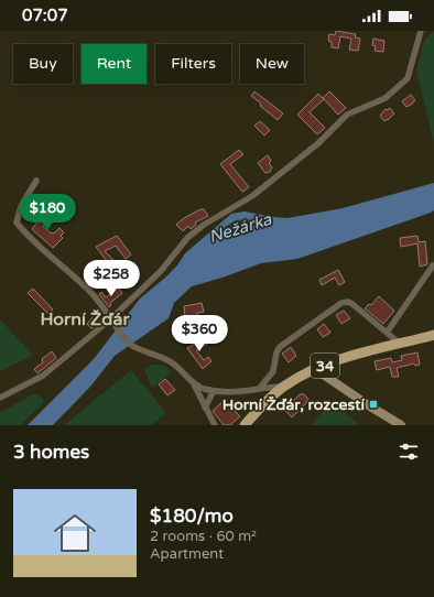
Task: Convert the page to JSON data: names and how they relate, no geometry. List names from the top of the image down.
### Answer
{
  "streets": {
    "main road": ["34"]
  },
  "districts": ["Horní Žďár"],
  "water": ["Nežárka"],
  "places": {
    "transit": ["Horní Žďár, rozcestí"]
  },
  "page": {
    "status": "07:07",
    "chip": [
      "Buy",
      "Rent",
      "Filters",
      "New"
    ],
    "price": ["$180", "$258", "$360"],
    "heading": "3 homes",
    "list": [
      {
        "name": "$180/mo",
        "note": "2 rooms · 60 m² · Apartment"
      }
    ]
  }
}
